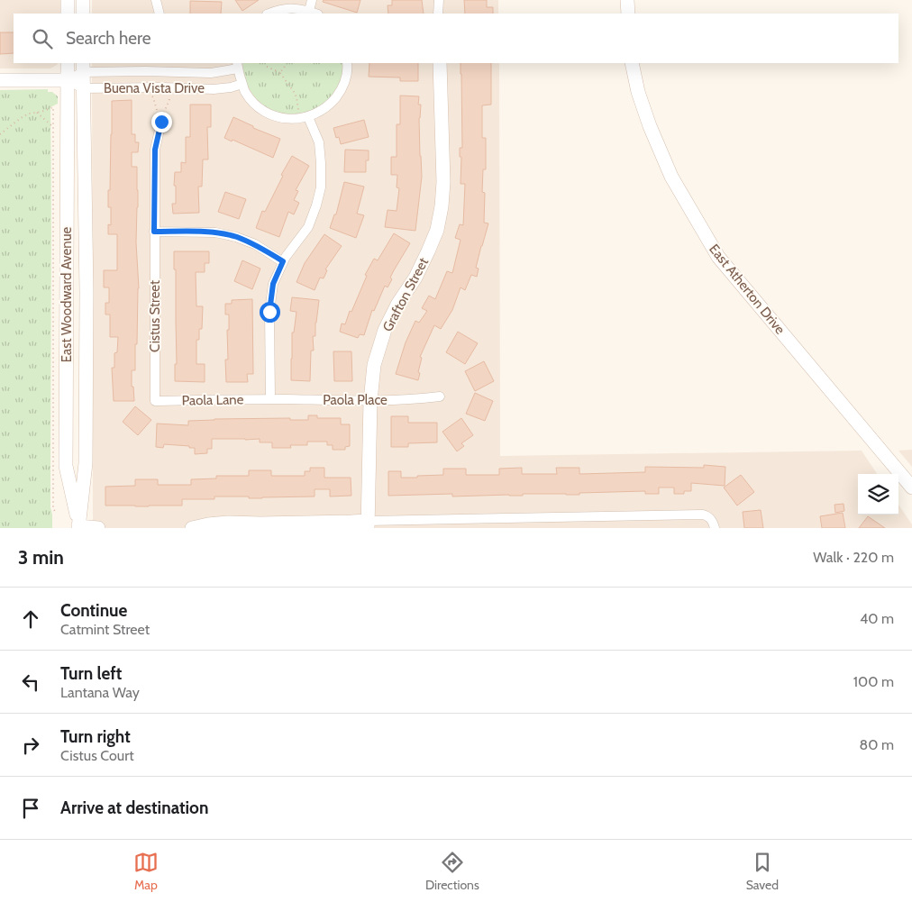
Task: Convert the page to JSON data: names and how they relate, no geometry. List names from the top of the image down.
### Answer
{
  "streets": {
    "street": [
      "Buena Vista Drive",
      "East Atherton Drive",
      "East Woodward Avenue",
      "Grafton Street",
      "Cistus Street",
      "Paola Lane",
      "Paola Place"
    ]
  },
  "crossings": [
    ["Buena Vista Drive", "East Woodward Avenue"],
    ["Grafton Street", "Paola Place"],
    ["Cistus Street", "Paola Lane"],
    ["Paola Lane", "Paola Place"]
  ],
  "page": {
    "search": "Search here",
    "heading": ["3 min", "Walk · 220 m"],
    "list": [
      ["Continue", "Catmint Street", "40 m"],
      ["Turn left", "Lantana Way", "100 m"],
      ["Turn right", "Cistus Court", "80 m"],
      "Arrive at destination"
    ],
    "nav": ["Map", "Directions", "Saved"]
  }
}
